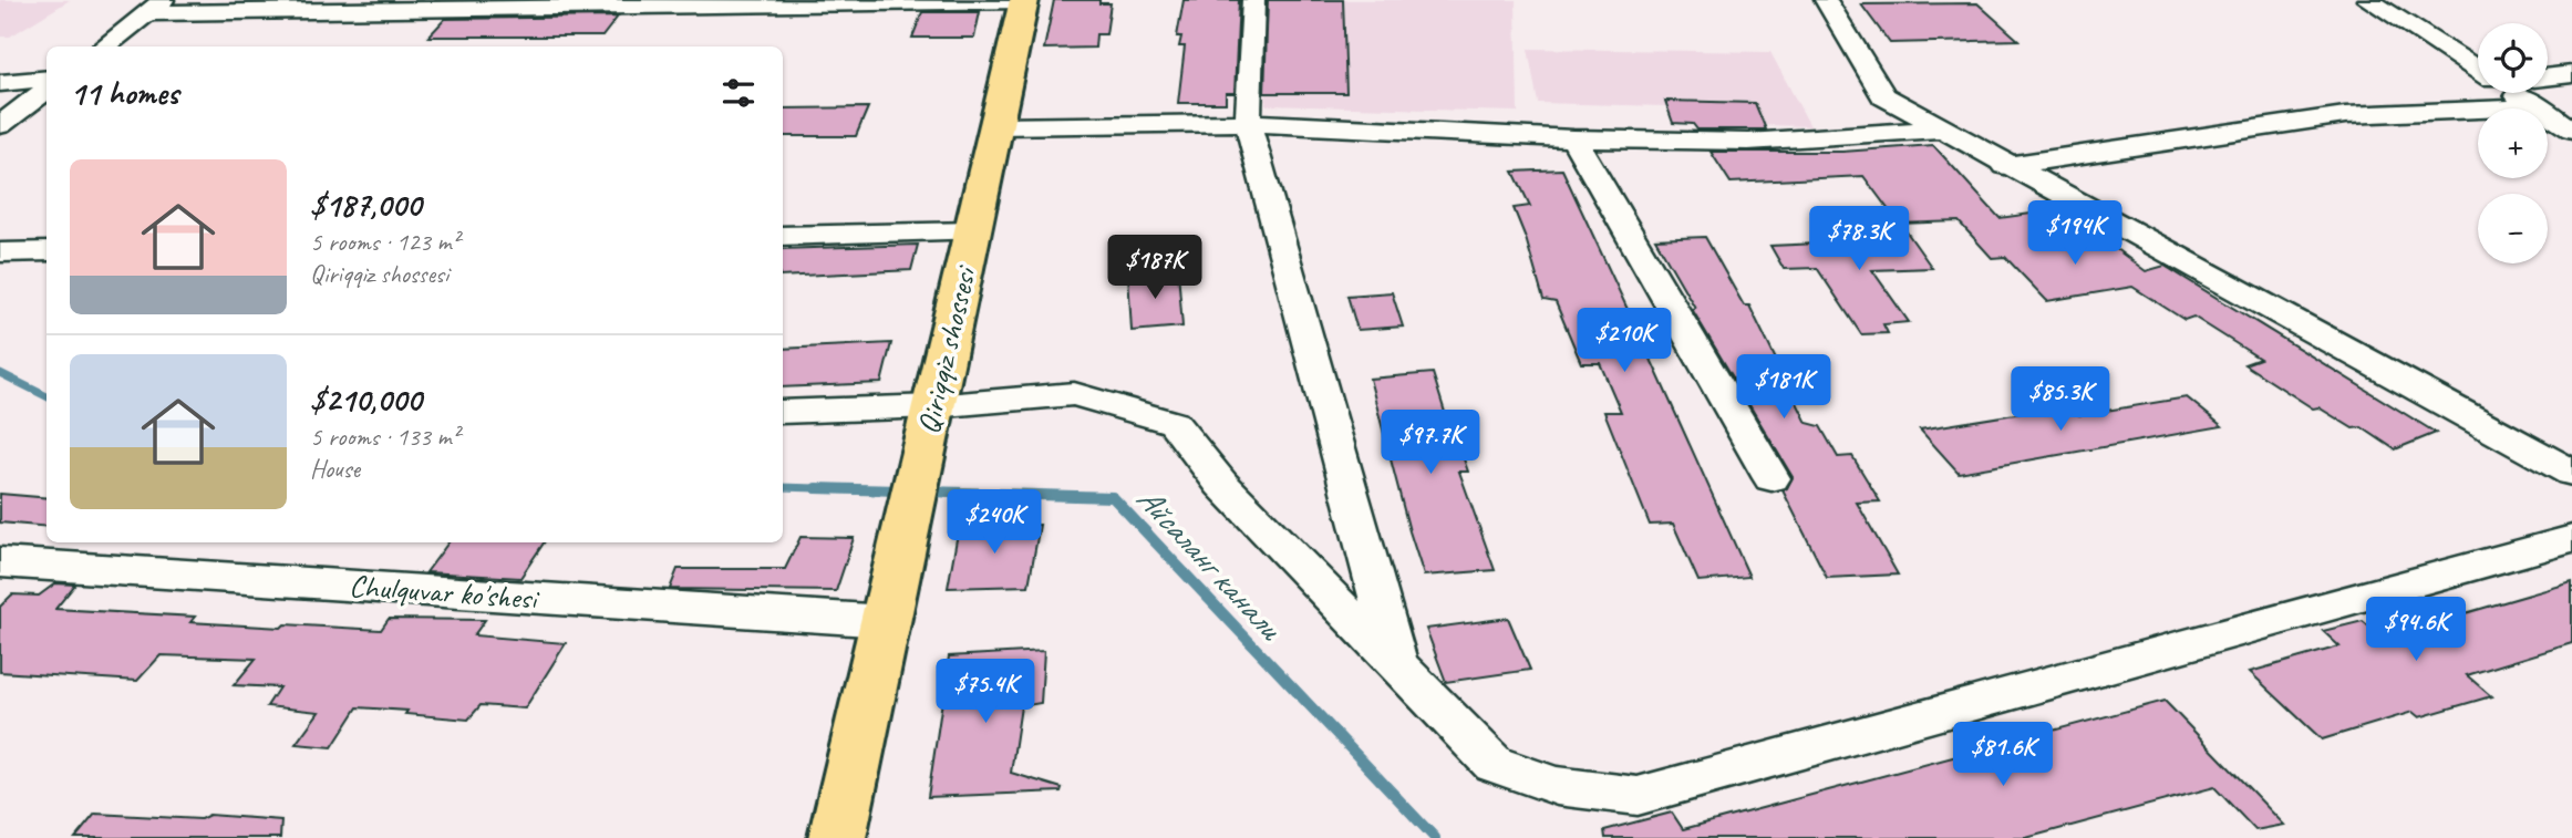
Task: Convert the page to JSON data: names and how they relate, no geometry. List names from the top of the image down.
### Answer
{
  "streets": {
    "main road": ["Qiriqqiz shossesi"],
    "street": ["Chulquvar ko'shesi"]
  },
  "crossings": [
    ["Qiriqqiz shossesi", "Chulquvar ko'shesi"]
  ],
  "water": ["Айсаланг канали"],
  "page": {
    "map_buttons": ["+", "−"],
    "heading": "11 homes",
    "list": [
      {
        "name": "$187,000",
        "note": "5 rooms · 123 m² · Qiriqqiz shossesi"
      },
      {
        "name": "$210,000",
        "note": "5 rooms · 133 m² · House"
      }
    ],
    "price": [
      "$194K",
      "$78.3K",
      "$187K",
      "$210K",
      "$181K",
      "$85.3K",
      "$97.7K",
      "$240K",
      "$94.6K",
      "$75.4K",
      "$81.6K"
    ]
  }
}
